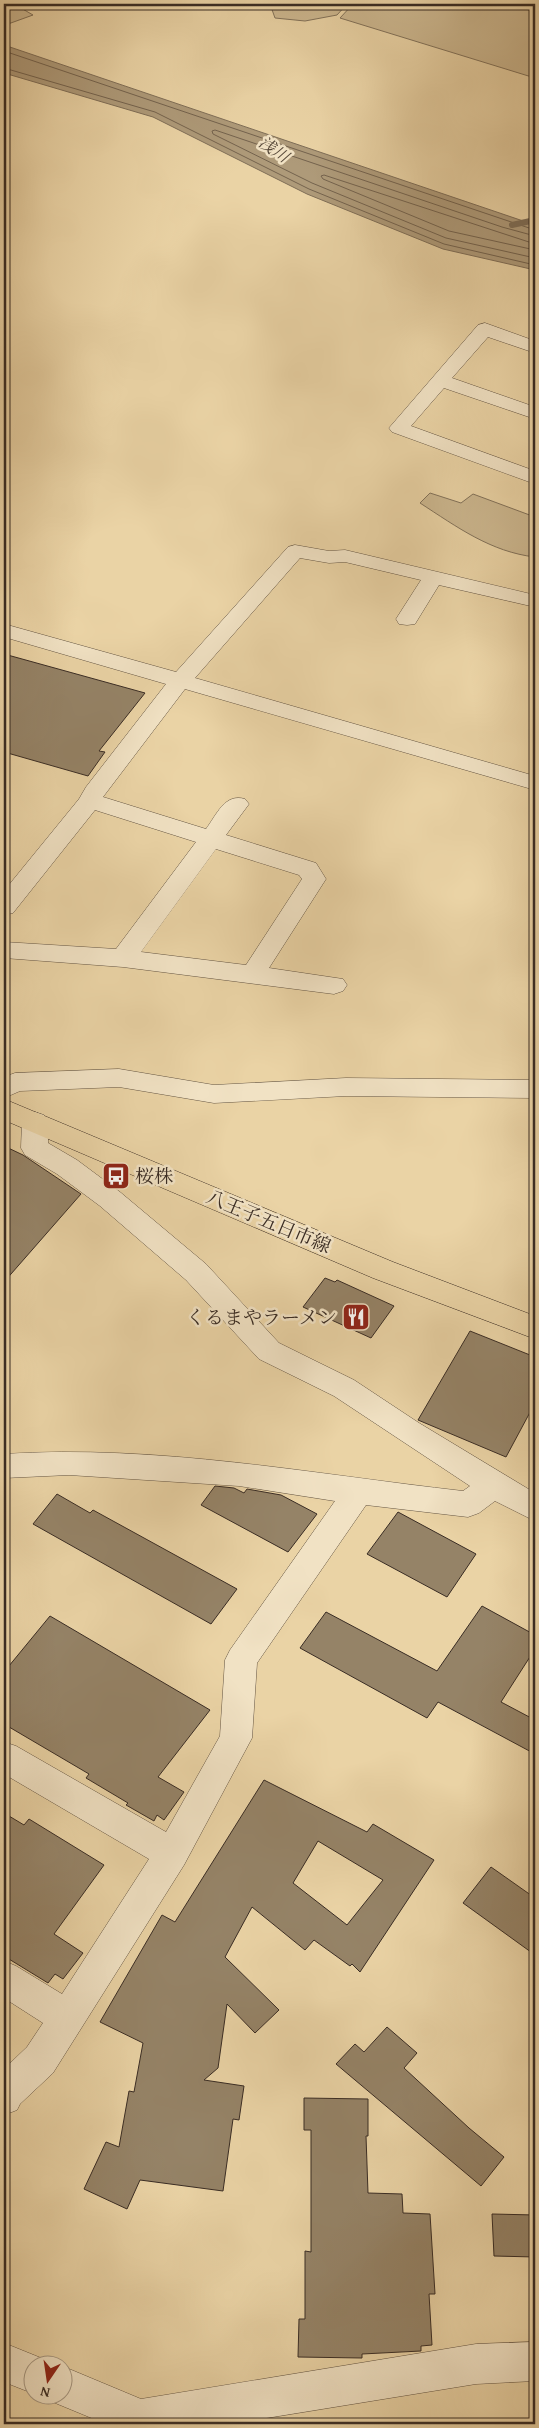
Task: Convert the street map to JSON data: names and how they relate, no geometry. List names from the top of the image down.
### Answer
{
  "streets": {
    "main road": ["八王子五日市線"]
  },
  "water": ["浅川"],
  "places": {
    "bus stop": ["桜株"],
    "restaurant": ["くるまやラーメン"]
  },
  "north": "bottom"
}
